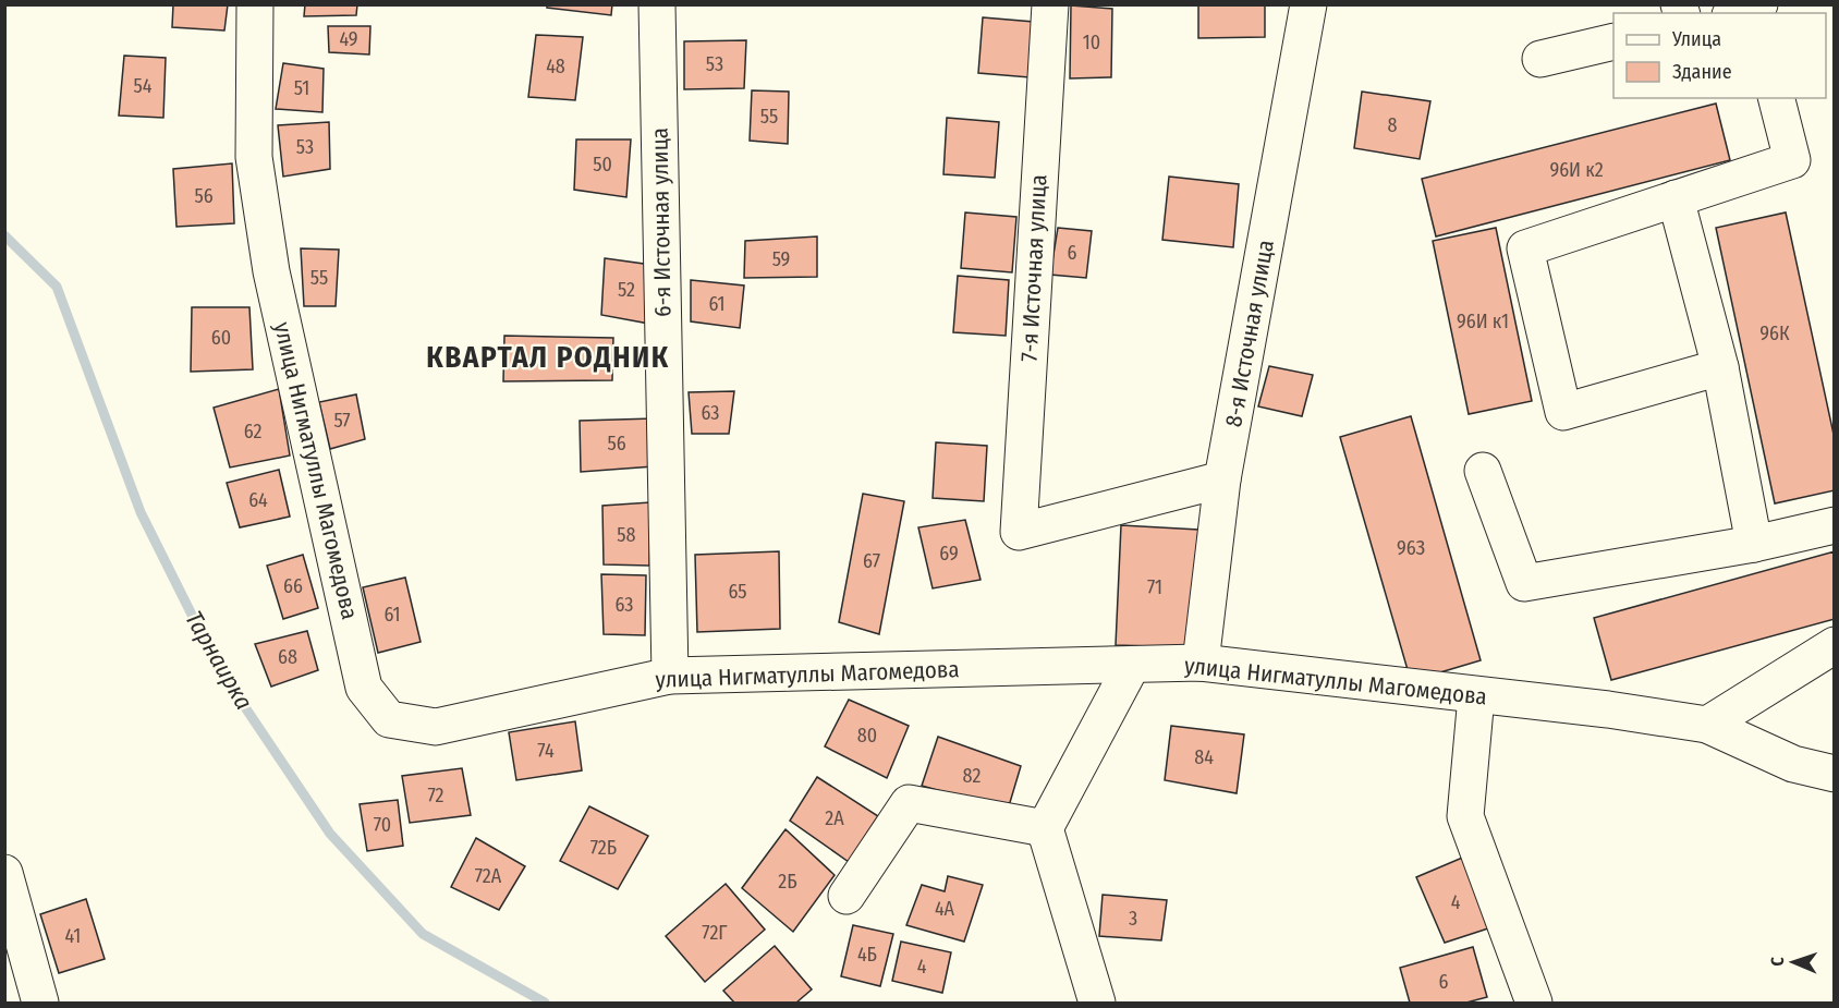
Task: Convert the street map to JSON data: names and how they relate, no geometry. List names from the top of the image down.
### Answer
{
  "streets": {
    "street": [
      "6-я Источная улица",
      "7-я Источная улица",
      "8-я Источная улица",
      "улица Нигматуллы Магомедова"
    ]
  },
  "crossings": [
    ["6-я Источная улица", "улица Нигматуллы Магомедова"],
    ["7-я Источная улица", "8-я Источная улица"],
    ["8-я Источная улица", "улица Нигматуллы Магомедова"]
  ],
  "districts": ["КВАРТАЛ РОДНИК"],
  "water": ["Тарнаирка"],
  "house_numbers": [
    "49",
    "10",
    "53",
    "48",
    "54",
    "51",
    "55",
    "8",
    "53",
    "50",
    "96И к2",
    "56",
    "6",
    "59",
    "55",
    "52",
    "61",
    "96И к1",
    "96К",
    "60",
    "63",
    "57",
    "62",
    "56",
    "64",
    "58",
    "96З",
    "69",
    "67",
    "66",
    "71",
    "65",
    "63",
    "61",
    "68",
    "80",
    "74",
    "84",
    "82",
    "72",
    "2А",
    "70",
    "72Б",
    "72А",
    "2Б",
    "4",
    "4А",
    "3",
    "72Г",
    "41",
    "4Б",
    "4",
    "6"
  ],
  "legend": ["Улица", "Здание"],
  "north": "left"
}
